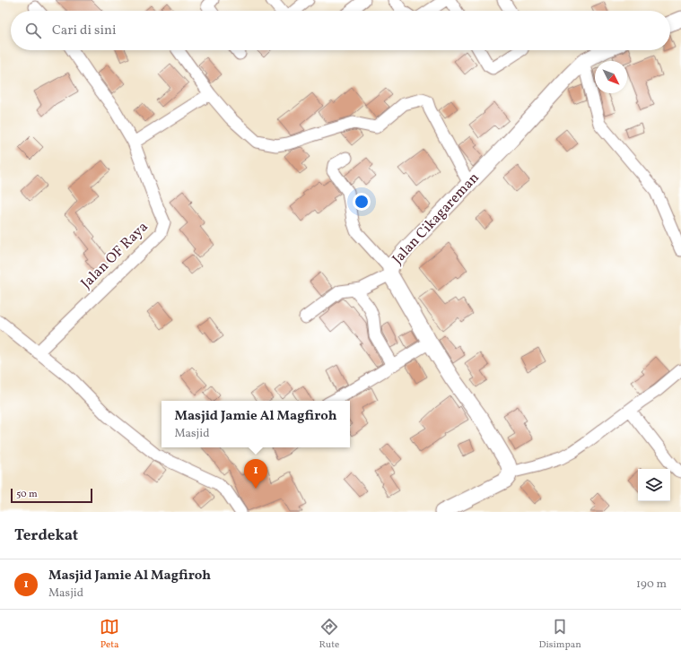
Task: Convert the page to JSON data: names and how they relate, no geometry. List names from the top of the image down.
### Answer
{
  "streets": {
    "street": ["Jalan Cikagareman", "Jalan OF Raya"]
  },
  "scale_bar": "50 m",
  "north": "bottom right",
  "page": {
    "search": "Cari di sini",
    "popup": ["Masjid Jamie Al Magfiroh", "Masjid"],
    "pins": "1",
    "scale": "50 m",
    "heading": "Terdekat",
    "list": [
      {
        "mark": "1",
        "name": "Masjid Jamie Al Magfiroh",
        "note": "Masjid",
        "value": "190 m"
      }
    ],
    "nav": ["Peta", "Rute", "Disimpan"]
  }
}
